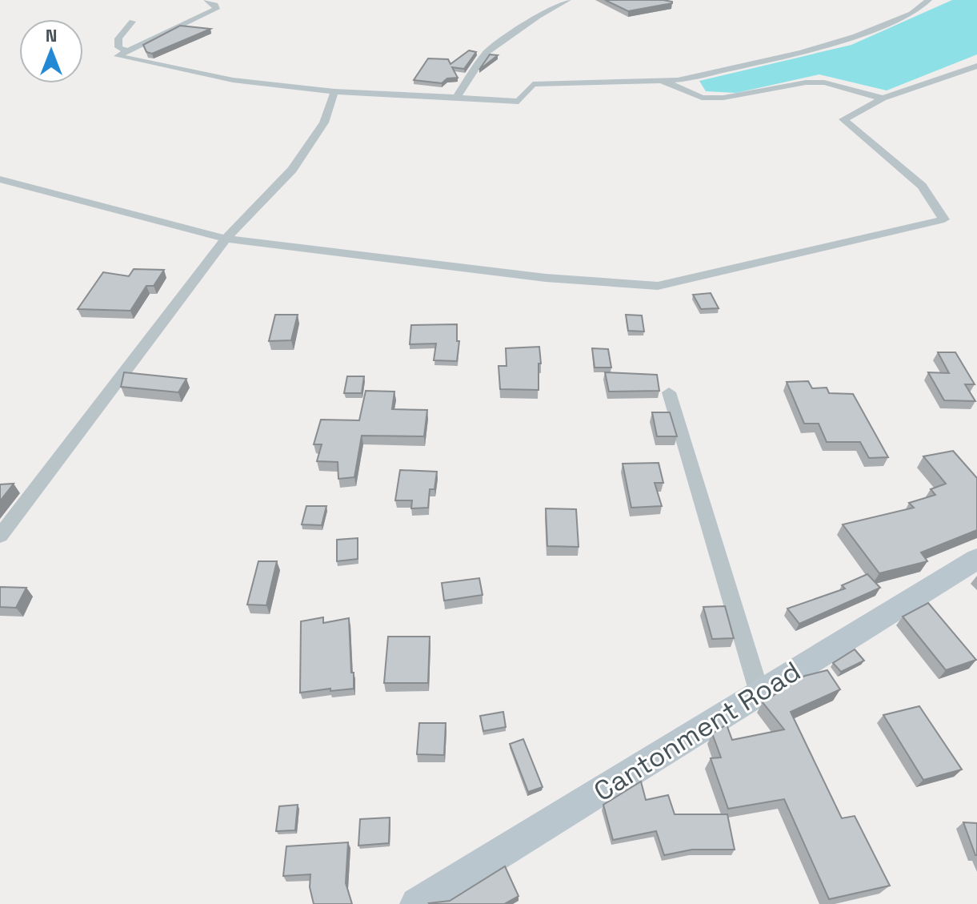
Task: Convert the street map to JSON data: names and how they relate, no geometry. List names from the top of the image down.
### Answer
{
  "streets": {
    "street": ["Cantonment Road"]
  },
  "north": "top"
}
